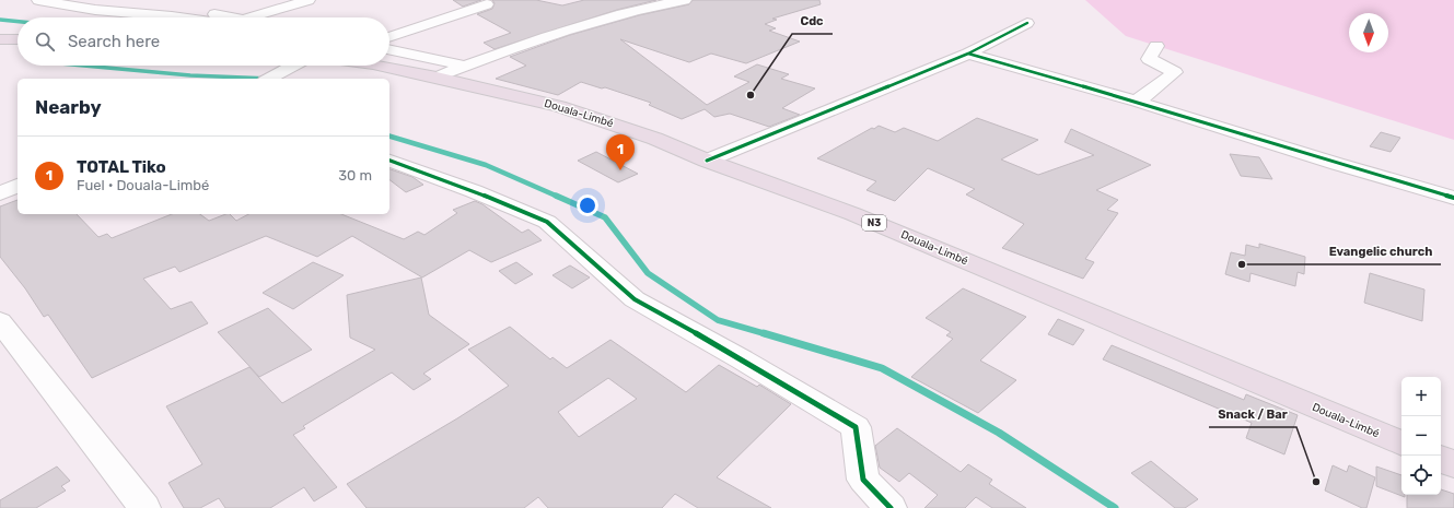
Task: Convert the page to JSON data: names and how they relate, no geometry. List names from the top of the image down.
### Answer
{
  "streets": {
    "highway": ["Douala-Limbé", "N3"]
  },
  "places": ["Cdc", "Evangelic church", "Snack / Bar"],
  "north": "bottom",
  "page": {
    "search": "Search here",
    "heading": "Nearby",
    "pins": "1",
    "list": [
      {
        "mark": "1",
        "name": "TOTAL Tiko",
        "note": "Fuel · Douala-Limbé",
        "value": "30 m"
      }
    ],
    "map_buttons": ["+", "−"]
  }
}
